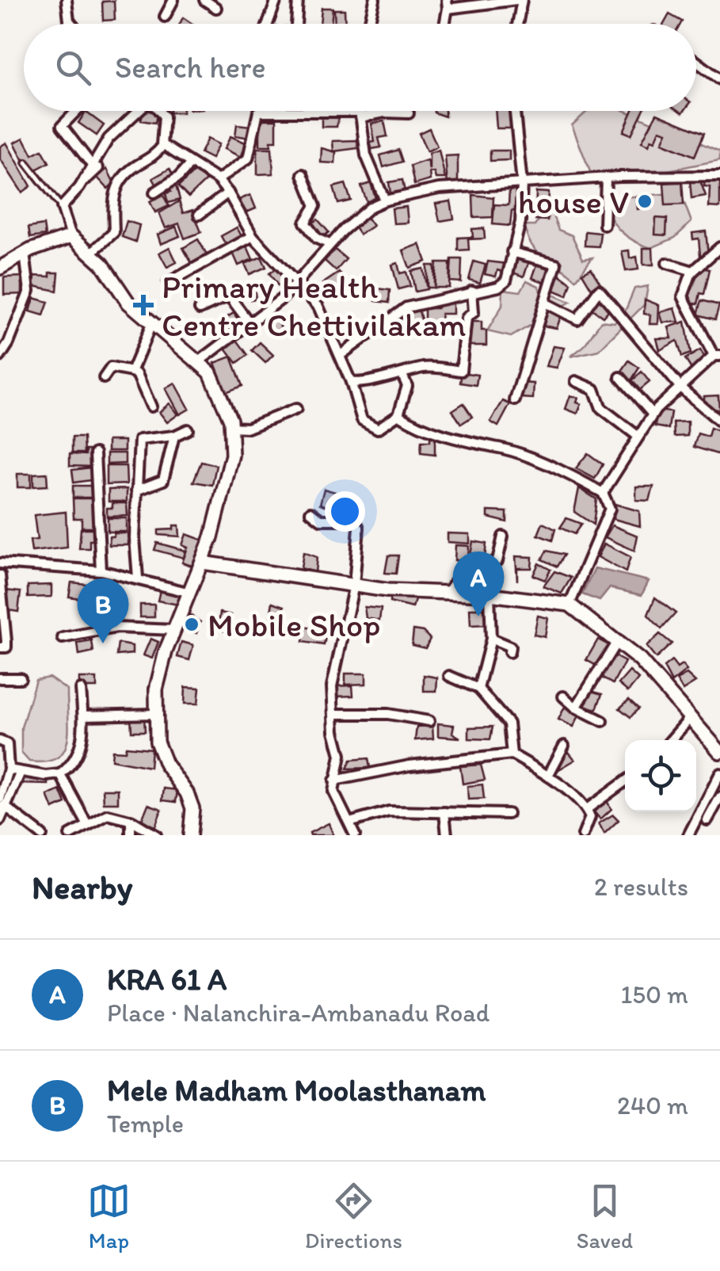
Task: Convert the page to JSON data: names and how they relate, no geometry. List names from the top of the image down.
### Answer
{
  "places": {
    "other": ["house V", "Mobile Shop"],
    "health": ["Primary Health Centre Chettivilakam"]
  },
  "page": {
    "search": "Search here",
    "pins": ["A", "B"],
    "heading": ["Nearby", "2 results"],
    "list": [
      {
        "mark": "A",
        "name": "KRA 61 A",
        "note": "Place · Nalanchira-Ambanadu Road",
        "value": "150 m"
      },
      {
        "mark": "B",
        "name": "Mele Madham Moolasthanam",
        "note": "Temple",
        "value": "240 m"
      }
    ],
    "nav": ["Map", "Directions", "Saved"]
  }
}
